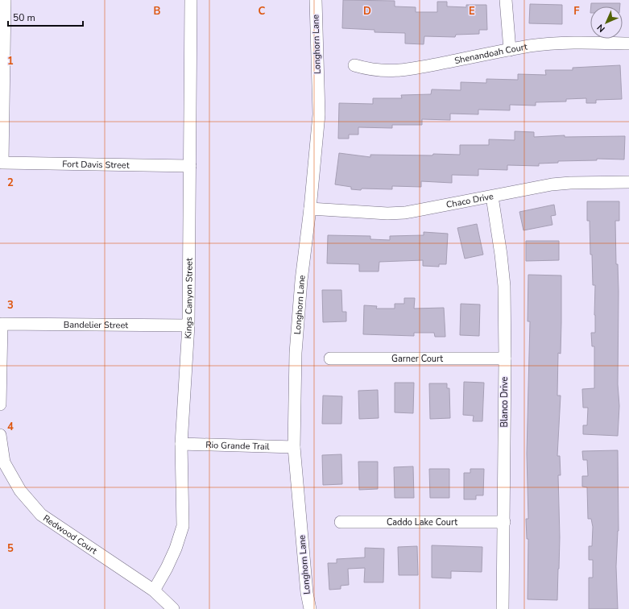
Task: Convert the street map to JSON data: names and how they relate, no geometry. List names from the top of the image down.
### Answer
{
  "streets": {
    "street": [
      "Longhorn Lane",
      "Shenandoah Court",
      "Fort Davis Street",
      "Chaco Drive",
      "Kings Canyon Street",
      "Bandelier Street",
      "Garner Court",
      "Blanco Drive",
      "Rio Grande Trail",
      "Caddo Lake Court",
      "Redwood Court"
    ]
  },
  "crossings": [
    ["Longhorn Lane", "Chaco Drive"],
    ["Longhorn Lane", "Rio Grande Trail"],
    ["Fort Davis Street", "Kings Canyon Street"],
    ["Chaco Drive", "Blanco Drive"],
    ["Kings Canyon Street", "Bandelier Street"],
    ["Kings Canyon Street", "Rio Grande Trail"],
    ["Kings Canyon Street", "Redwood Court"],
    ["Garner Court", "Blanco Drive"],
    ["Blanco Drive", "Caddo Lake Court"]
  ],
  "scale_bar": "50 m",
  "north": "bottom left",
  "grid": {
    "columns": [
      "B",
      "C",
      "D",
      "E",
      "F"
    ],
    "rows": [
      "1",
      "2",
      "3",
      "4",
      "5"
    ]
  }
}
